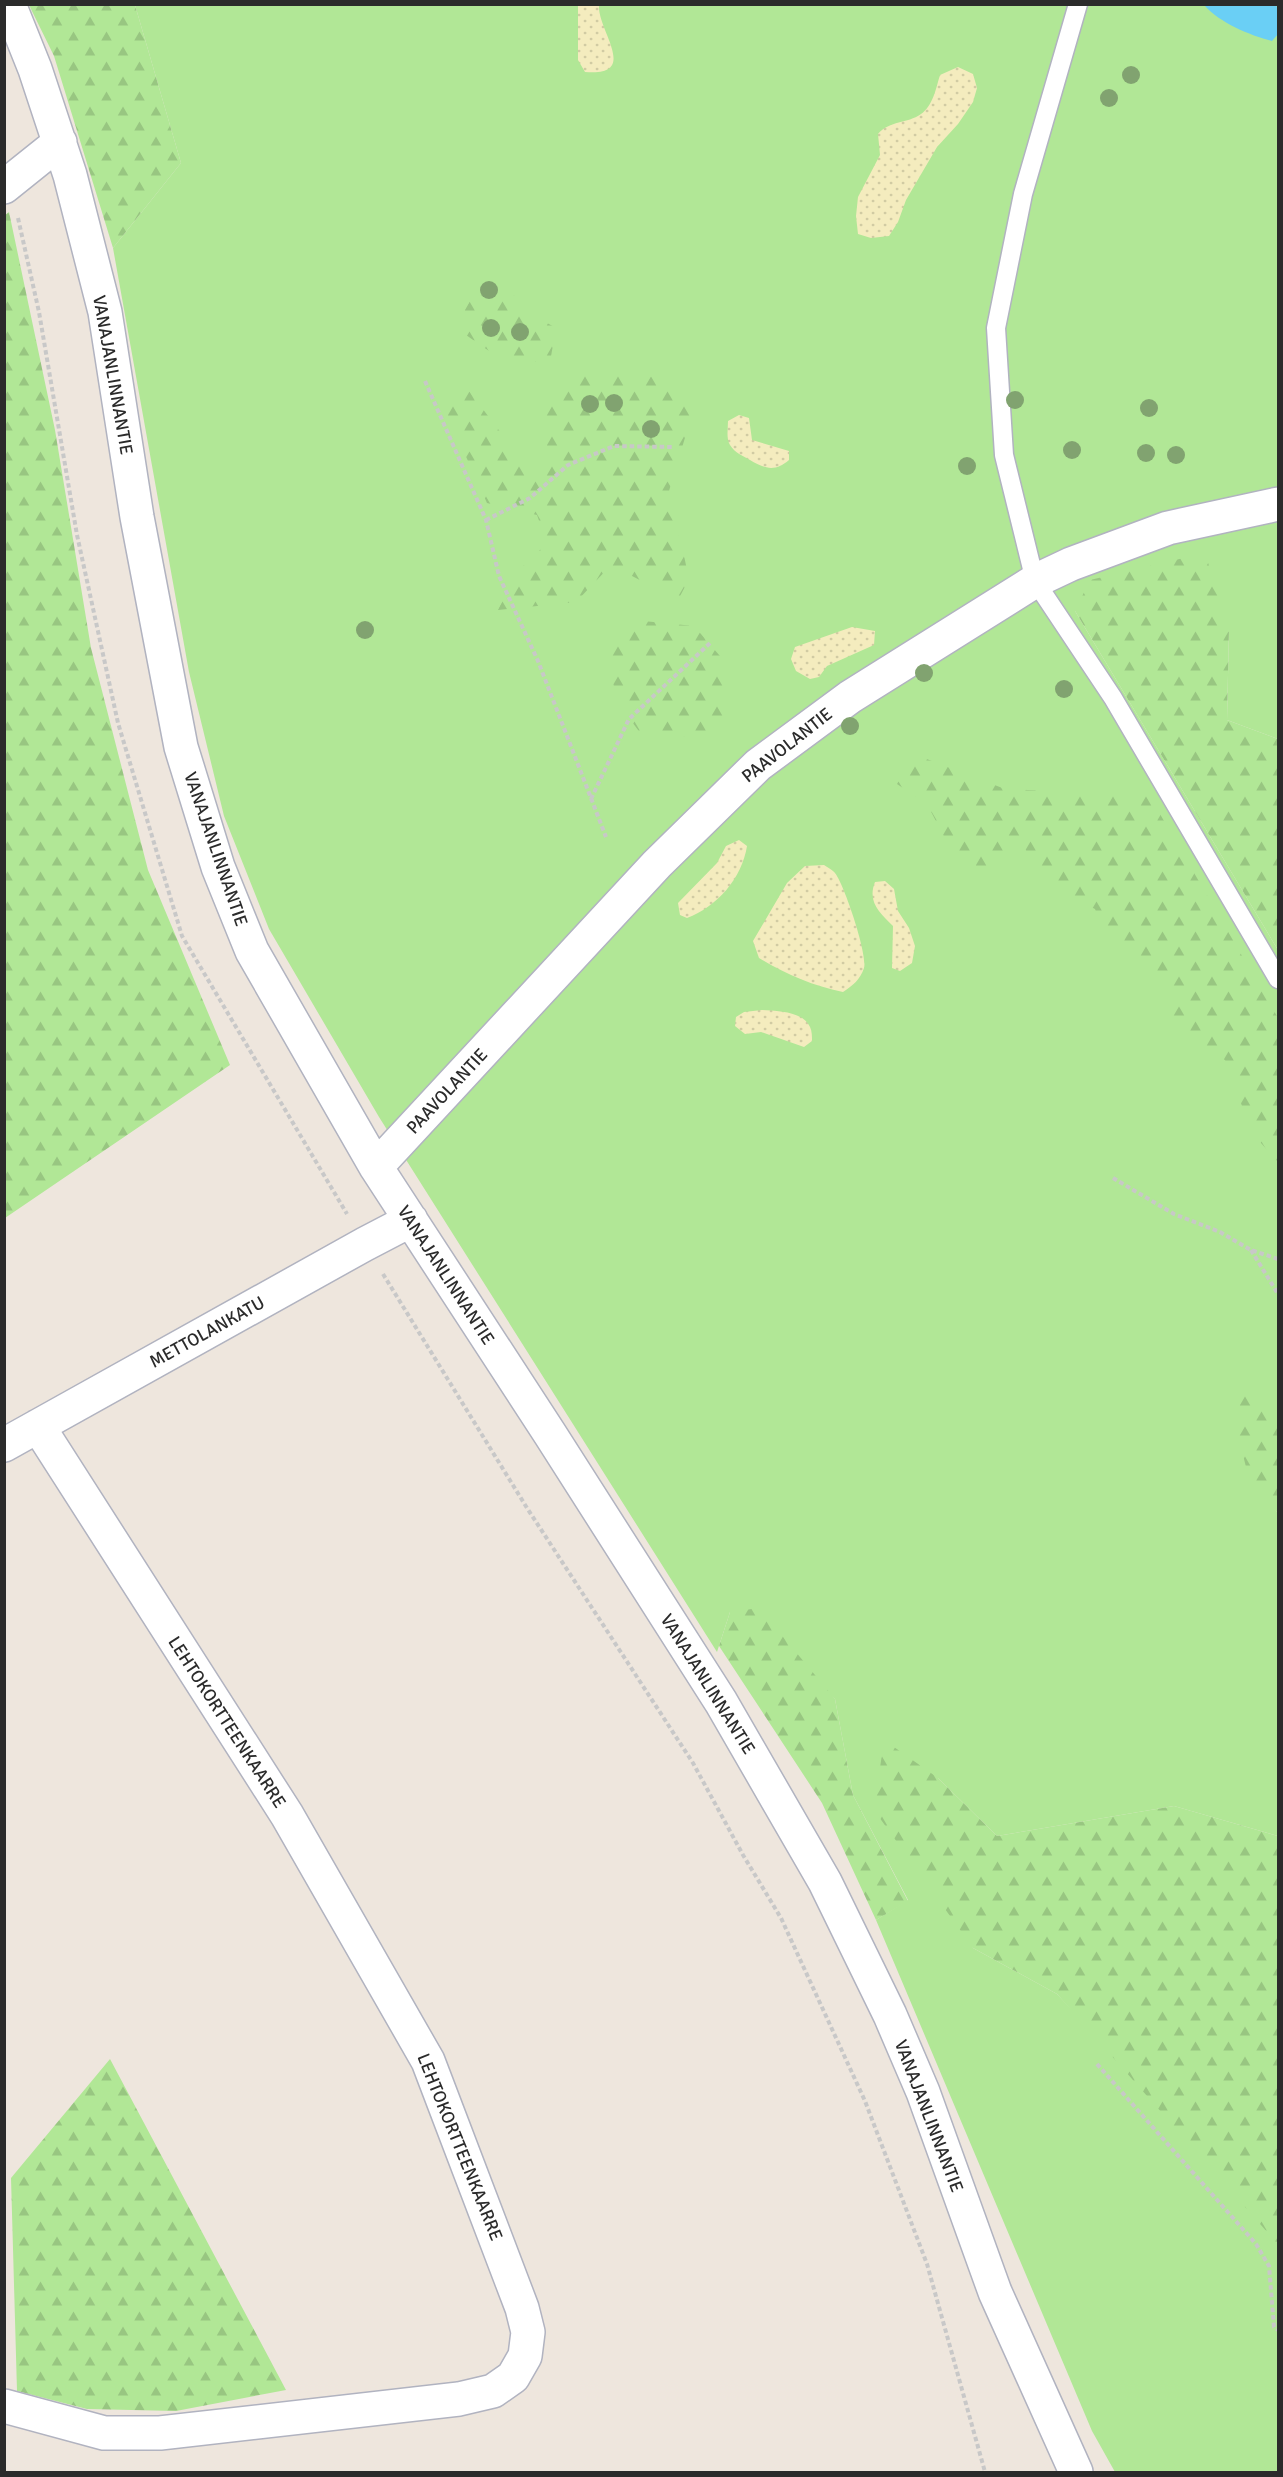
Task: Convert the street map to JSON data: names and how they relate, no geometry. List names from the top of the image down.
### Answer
{
  "streets": {
    "street": [
      "VANAJANLINNANTIE",
      "PAAVOLANTIE",
      "METTOLANKATU",
      "LEHTOKORTTEENKAARRE"
    ]
  },
  "crossings": [
    ["VANAJANLINNANTIE", "PAAVOLANTIE"],
    ["VANAJANLINNANTIE", "METTOLANKATU"],
    ["METTOLANKATU", "LEHTOKORTTEENKAARRE"]
  ]
}
